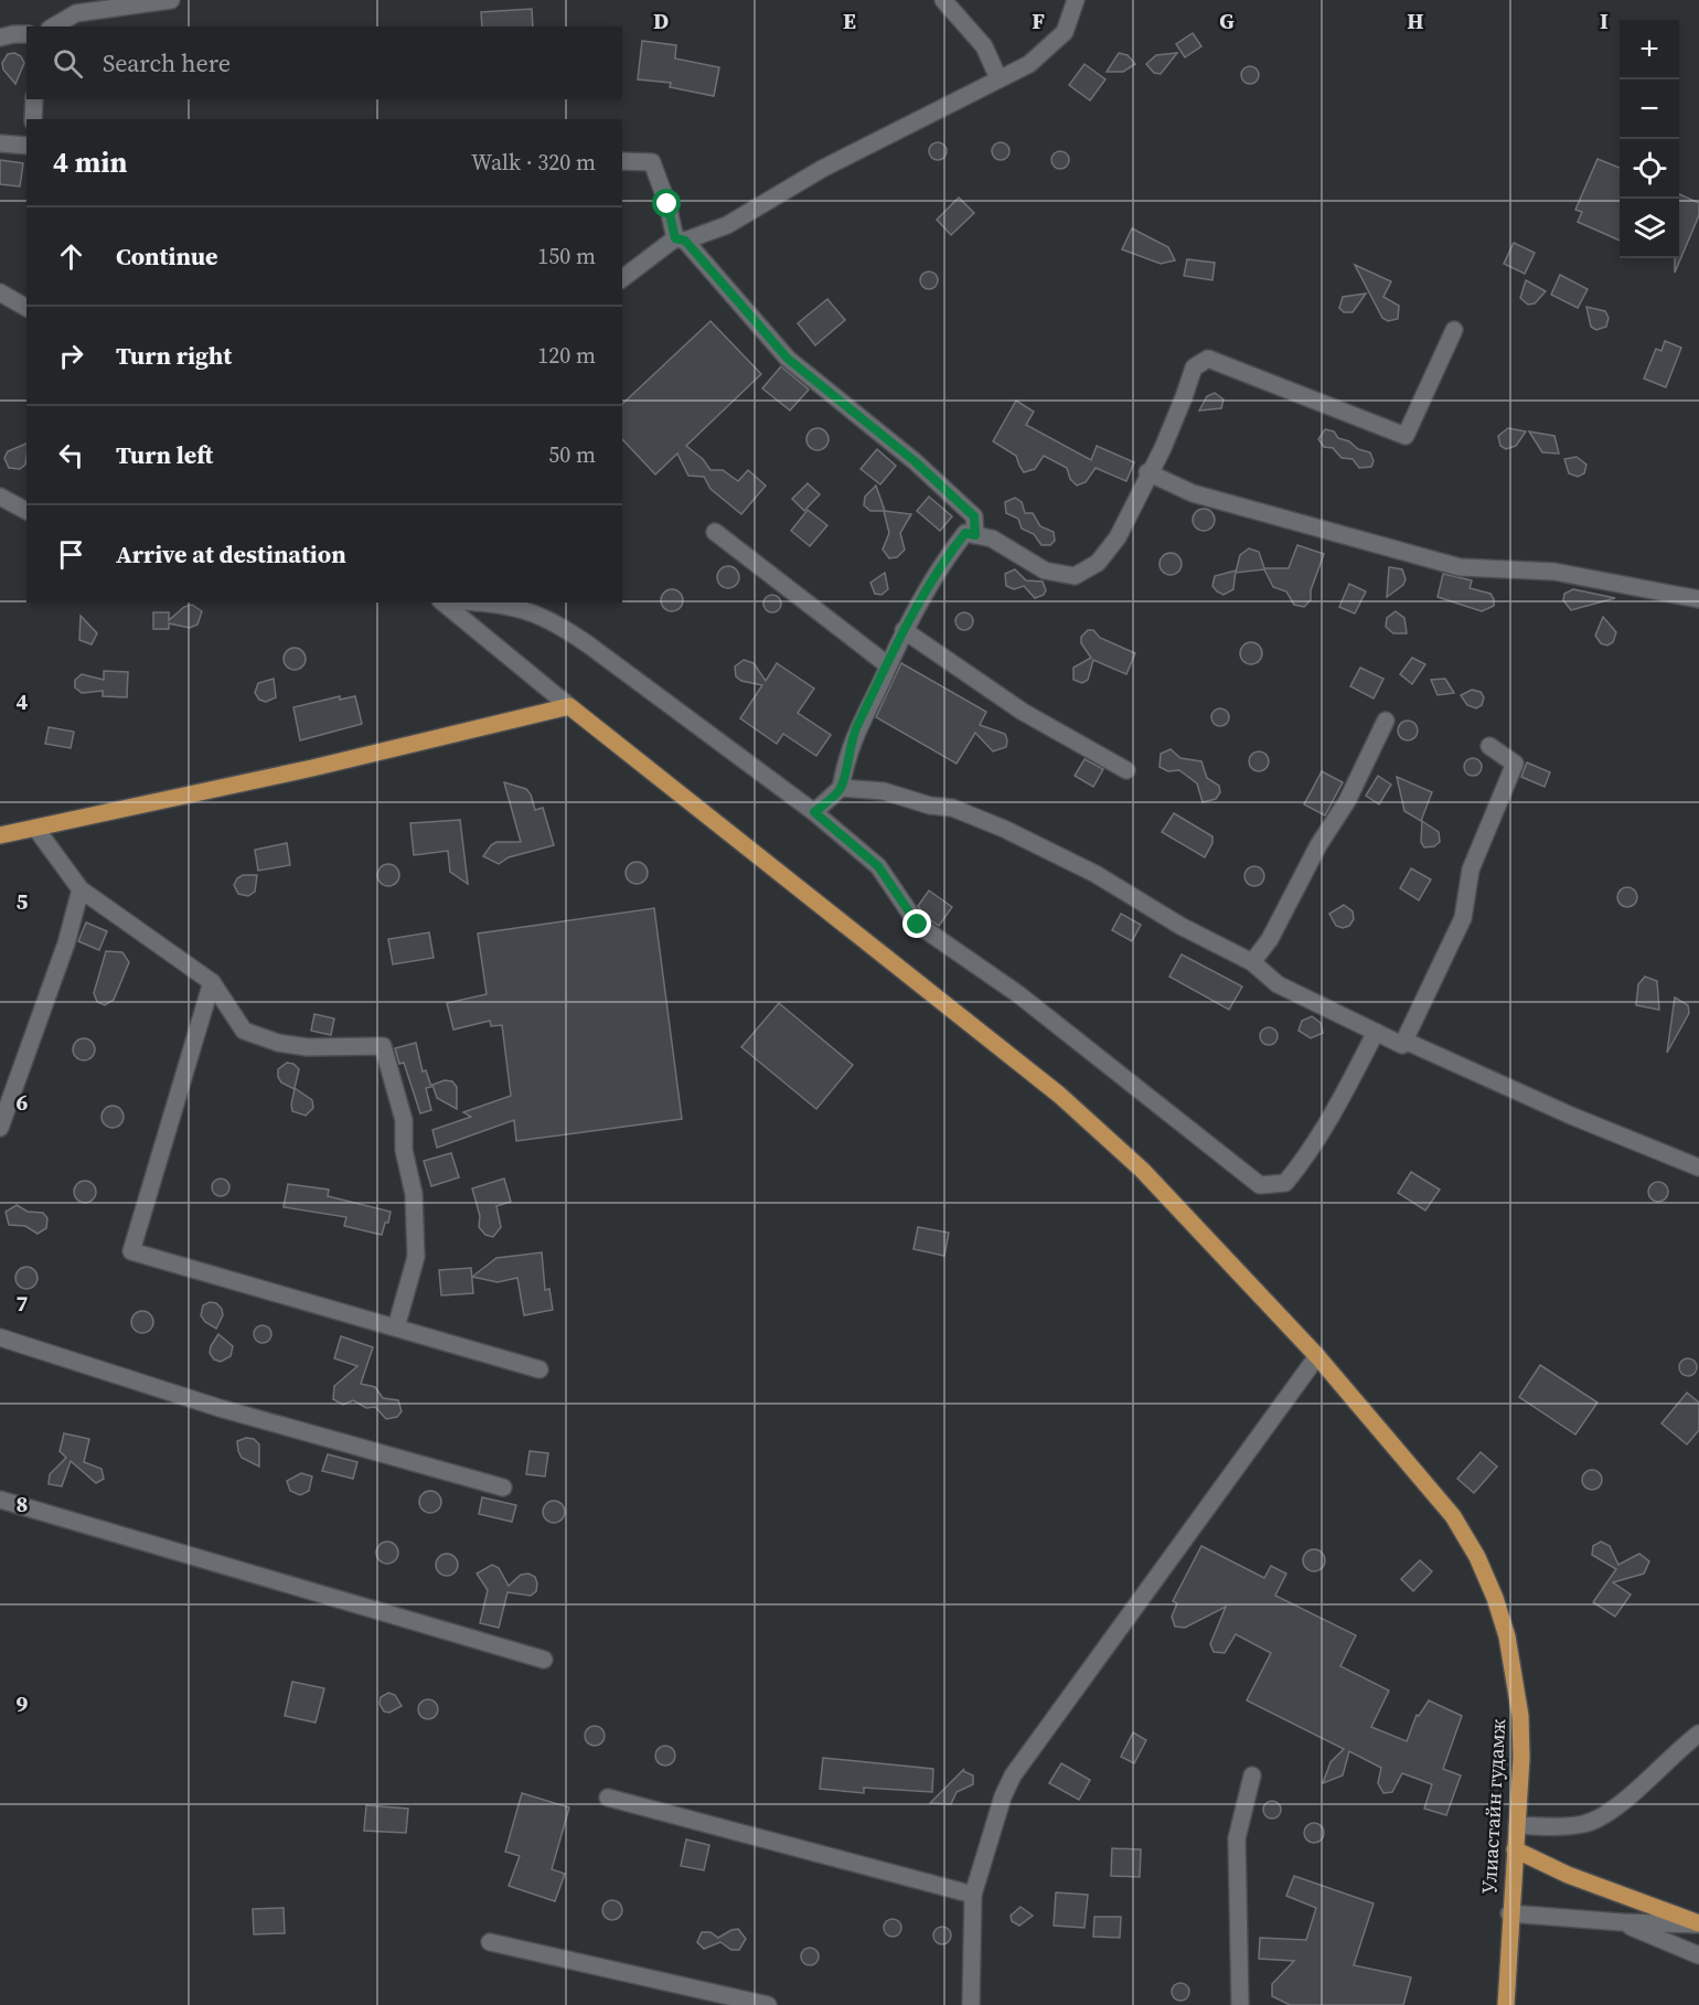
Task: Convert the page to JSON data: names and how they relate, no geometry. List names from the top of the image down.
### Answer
{
  "streets": {
    "main road": ["Улиастайн гудамж"]
  },
  "page": {
    "map_buttons": ["+", "−"],
    "search": "Search here",
    "heading": ["4 min", "Walk · 320 m"],
    "list": [
      ["Continue", "150 m"],
      ["Turn right", "120 m"],
      ["Turn left", "50 m"],
      "Arrive at destination"
    ]
  },
  "grid": {
    "columns": [
      "D",
      "E",
      "F",
      "G",
      "H",
      "I"
    ],
    "rows": [
      "4",
      "5",
      "6",
      "7",
      "8",
      "9"
    ]
  }
}
